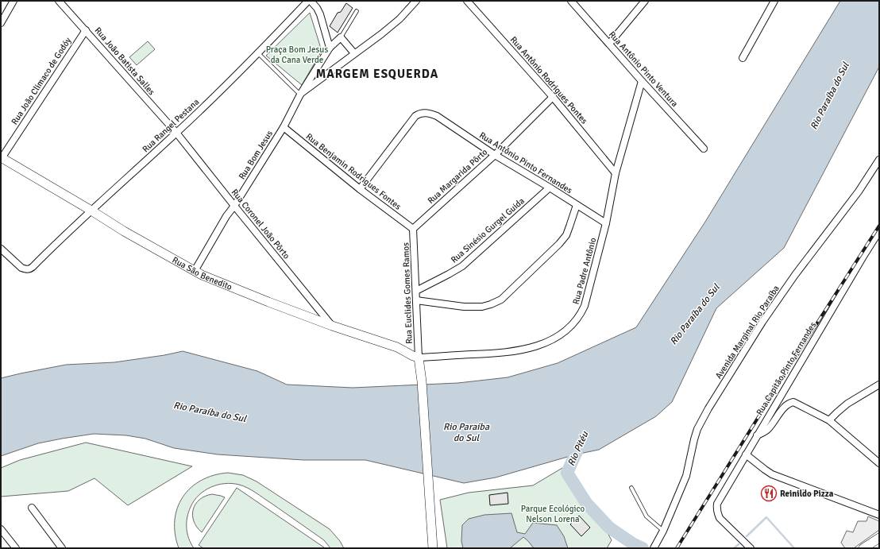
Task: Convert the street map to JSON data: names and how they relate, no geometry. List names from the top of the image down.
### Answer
{
  "streets": {
    "main road": ["Rua São Benedito"],
    "street": [
      "Rua João Batista Salles",
      "Rua Antônio Pinto Ventura",
      "Rua Antônio Rodrigues Pontes",
      "Rua João Climaco de Godóy",
      "Rua Rangel Pestana",
      "Rua Bom Jesus",
      "Rua Antônio Pinto Fernandes",
      "Rua Benjamin Rodrigues Fontes",
      "Rua Margarida Pôrto",
      "Rua Coronel João Pôrto",
      "Rua Sinésio Gurgel Guida",
      "Rua Padre Antônio",
      "Rua Euclides Gomes Ramos",
      "Avenida Marginal Rio Paraíba",
      "Rua Capitão Pinto Fernandes"
    ]
  },
  "crossings": [
    ["Rua João Batista Salles", "Rua João Climaco de Godóy"],
    ["Rua João Batista Salles", "Rua Rangel Pestana"],
    ["Rua João Batista Salles", "Rua Coronel João Pôrto"],
    ["Rua Antônio Pinto Ventura", "Rua Padre Antônio"],
    ["Rua Antônio Rodrigues Pontes", "Rua Margarida Pôrto"],
    ["Rua Antônio Rodrigues Pontes", "Rua Padre Antônio"],
    ["Rua João Climaco de Godóy", "Rua São Benedito"],
    ["Rua Rangel Pestana", "Rua Coronel João Pôrto"],
    ["Rua Rangel Pestana", "Rua São Benedito"],
    ["Rua Bom Jesus", "Rua Benjamin Rodrigues Fontes"],
    ["Rua Bom Jesus", "Rua Coronel João Pôrto"],
    ["Rua Bom Jesus", "Rua São Benedito"],
    ["Rua Antônio Pinto Fernandes", "Rua Benjamin Rodrigues Fontes"],
    ["Rua Antônio Pinto Fernandes", "Rua Margarida Pôrto"],
    ["Rua Antônio Pinto Fernandes", "Rua Sinésio Gurgel Guida"],
    ["Rua Antônio Pinto Fernandes", "Rua Padre Antônio"],
    ["Rua Benjamin Rodrigues Fontes", "Rua Margarida Pôrto"],
    ["Rua Benjamin Rodrigues Fontes", "Rua Euclides Gomes Ramos"],
    ["Rua Margarida Pôrto", "Rua Euclides Gomes Ramos"],
    ["Rua Coronel João Pôrto", "Rua São Benedito"],
    ["Rua Sinésio Gurgel Guida", "Rua Euclides Gomes Ramos"],
    ["Rua Padre Antônio", "Rua São Benedito"],
    ["Rua Padre Antônio", "Rua Euclides Gomes Ramos"],
    ["Rua São Benedito", "Rua Euclides Gomes Ramos"]
  ],
  "districts": ["MARGEM ESQUERDA"],
  "water": ["Rio Paraíba do Sul", "Rio Pitéu"],
  "parks": ["Praça Bom Jesus da Cana Verde", "Parque Ecológico Nelson Lorena"],
  "places": {
    "restaurant": ["Reinildo Pizza"]
  }
}
